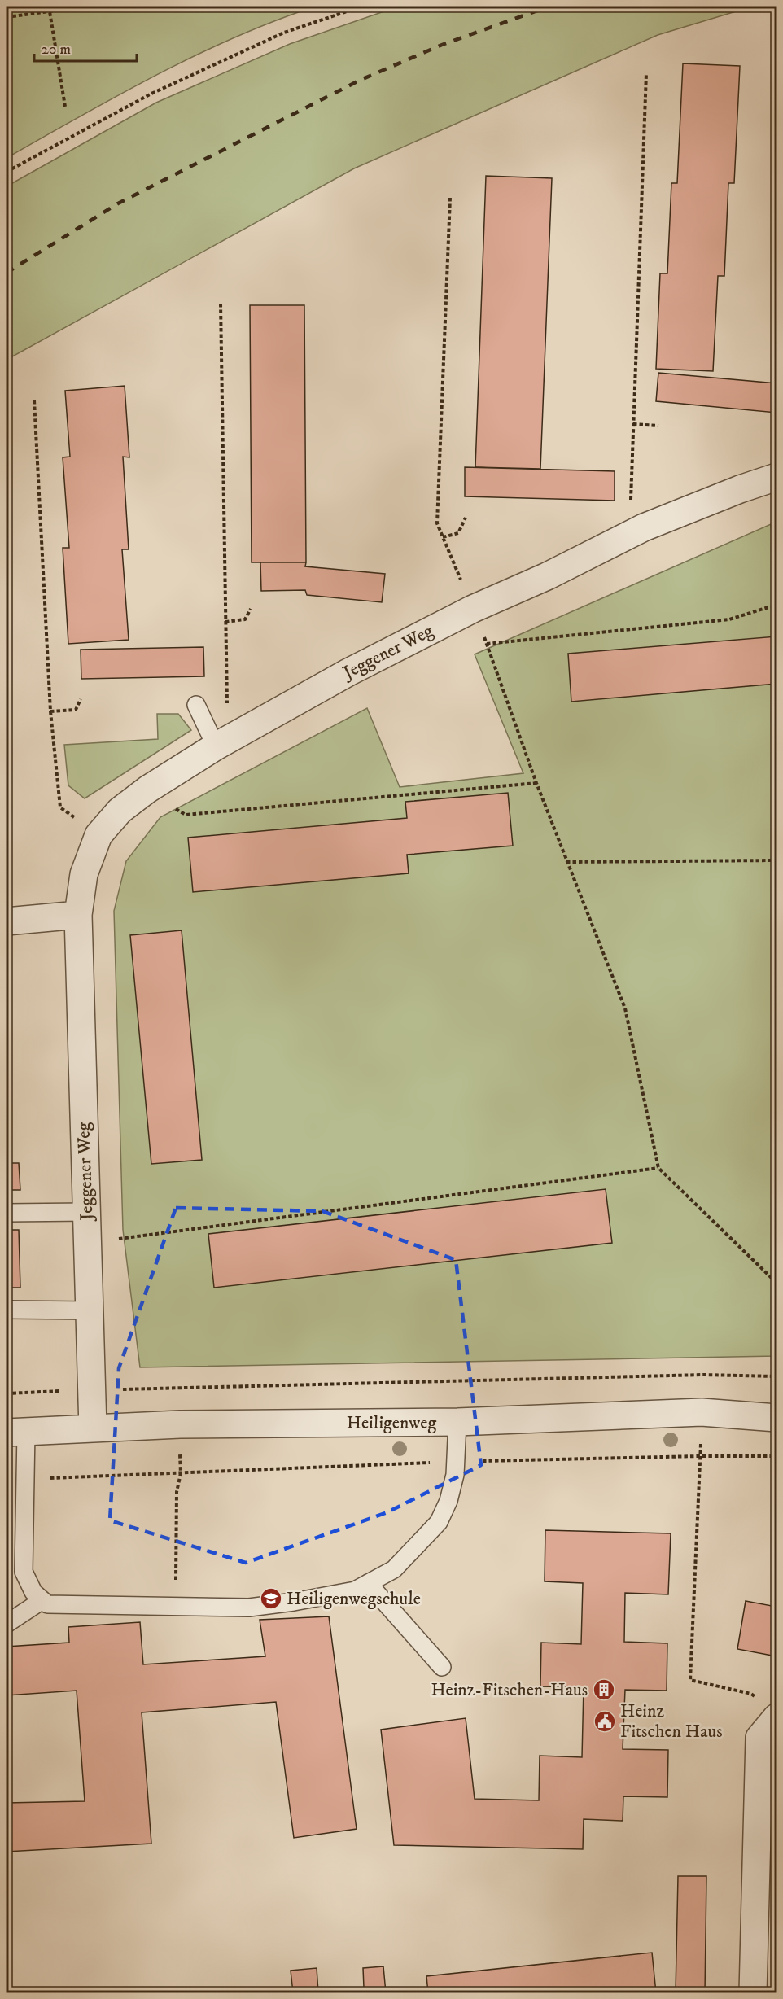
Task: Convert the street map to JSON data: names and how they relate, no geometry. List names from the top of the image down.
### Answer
{
  "streets": {
    "street": ["Jeggener Weg", "Heiligenweg"]
  },
  "crossings": [
    ["Jeggener Weg", "Heiligenweg"]
  ],
  "places": {
    "school or university": ["Heiligenwegschule"],
    "building": ["Heinz-Fitschen-Haus"],
    "public building": ["Heinz Fitschen Haus"]
  },
  "scale_bar": "20 m"
}
